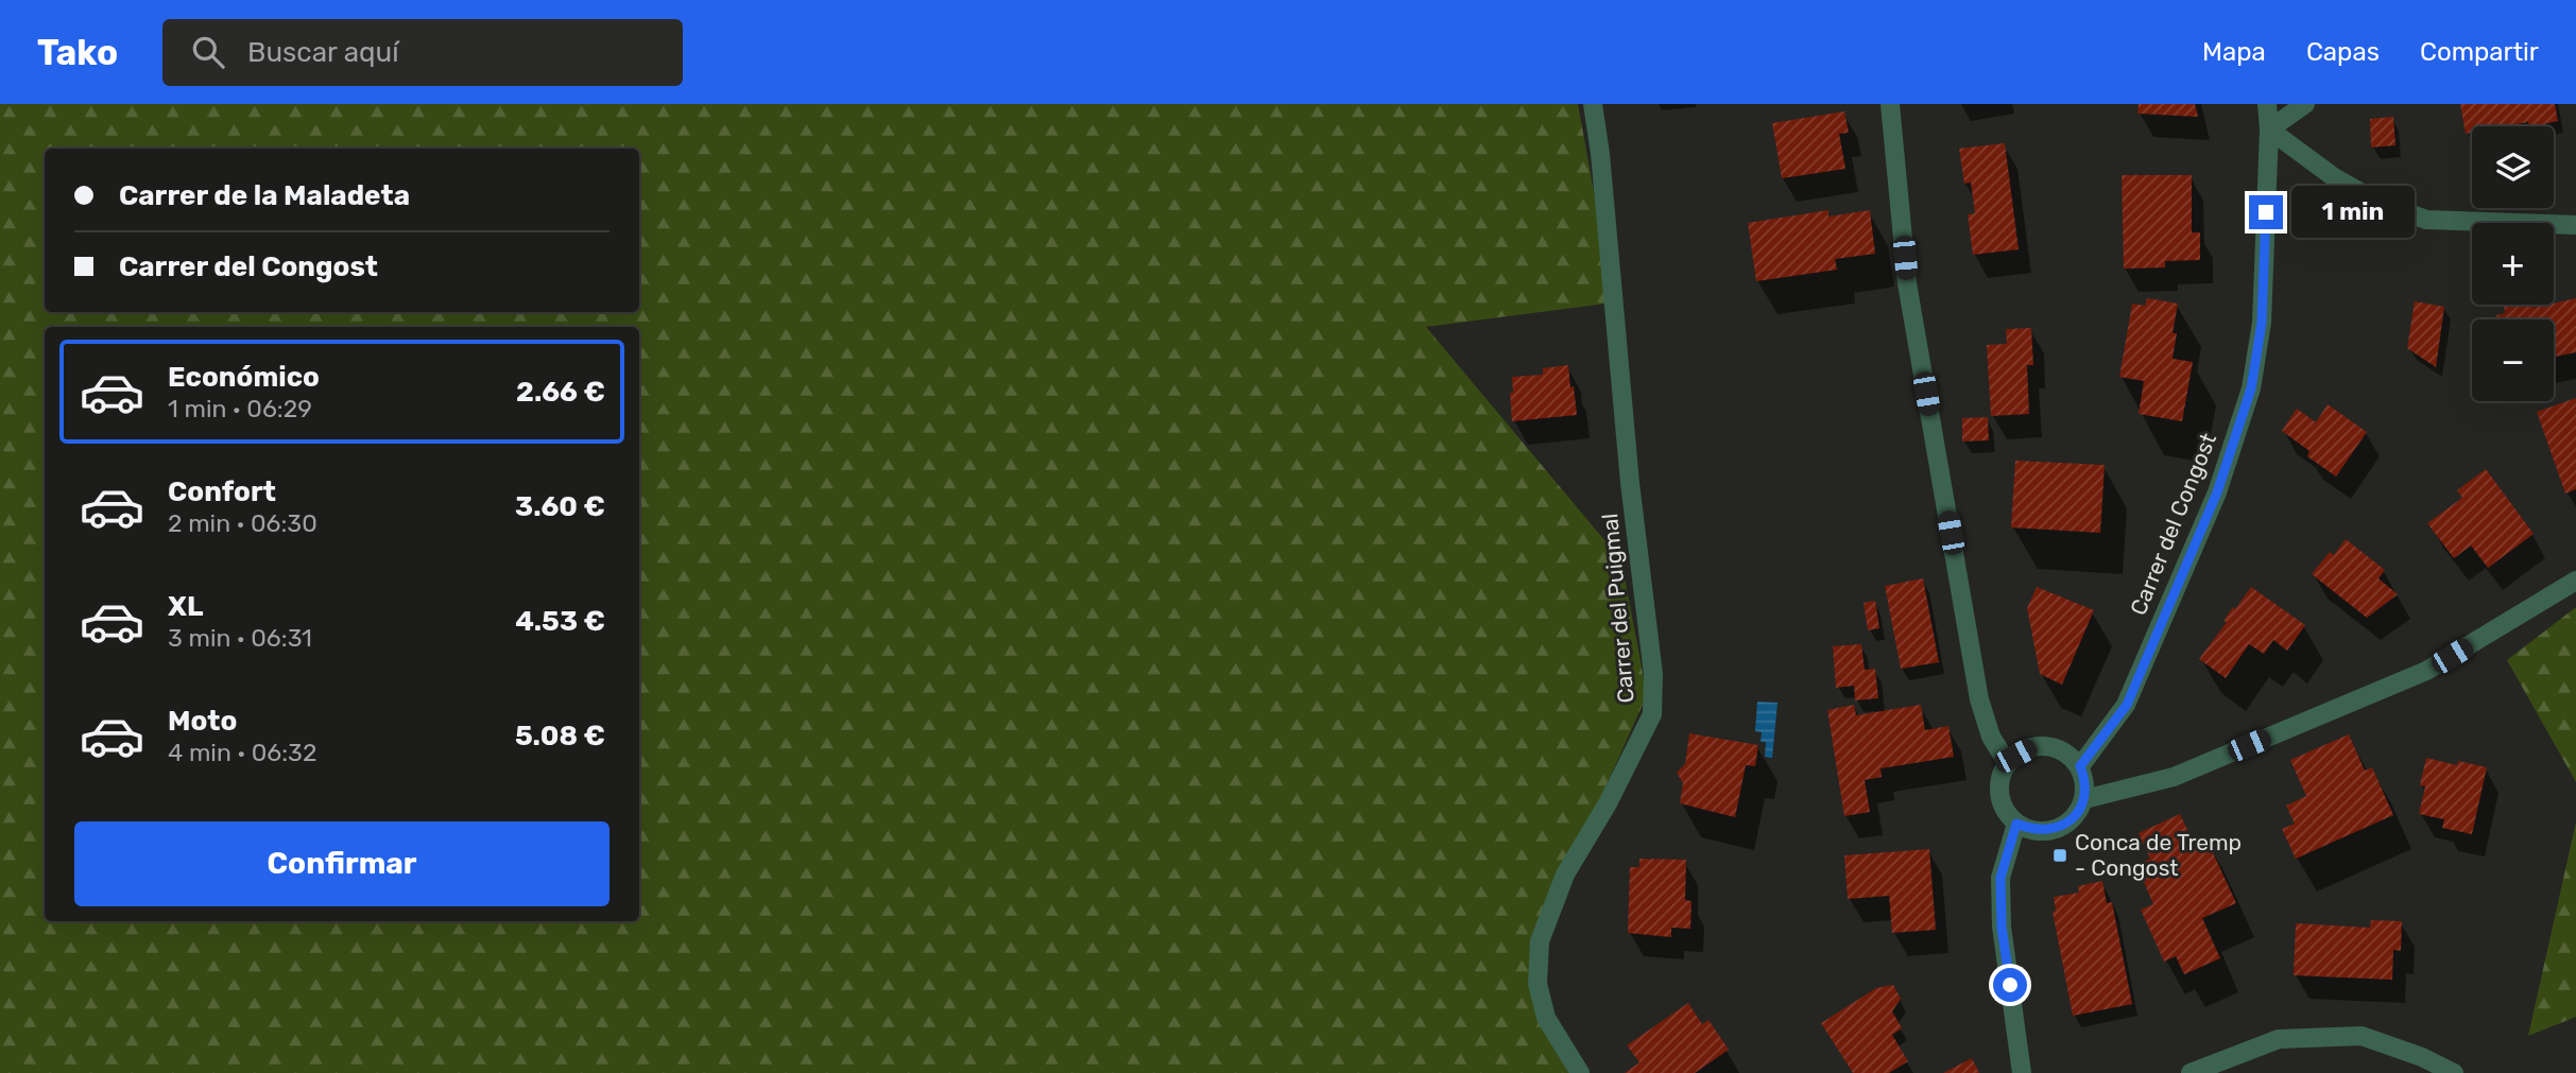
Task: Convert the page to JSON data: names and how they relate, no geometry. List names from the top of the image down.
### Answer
{
  "streets": {
    "street": ["Carrer del Congost", "Carrer del Puigmal"]
  },
  "places": {
    "transit": ["Conca de Tremp - Congost"]
  },
  "page": {
    "header": "Tako",
    "search": "Buscar aquí",
    "nav": ["Mapa", "Capas", "Compartir"],
    "map_buttons": ["+", "−"],
    "banner": ["Carrer de la Maladeta", "Carrer del Congost"],
    "bubble": "1 min",
    "list": [
      {
        "name": "Económico",
        "note": "1 min · 06:29",
        "value": "2.66 €"
      },
      {
        "name": "Confort",
        "note": "2 min · 06:30",
        "value": "3.60 €"
      },
      {
        "name": "XL",
        "note": "3 min · 06:31",
        "value": "4.53 €"
      },
      {
        "name": "Moto",
        "note": "4 min · 06:32",
        "value": "5.08 €"
      }
    ],
    "buttons": "Confirmar"
  }
}
